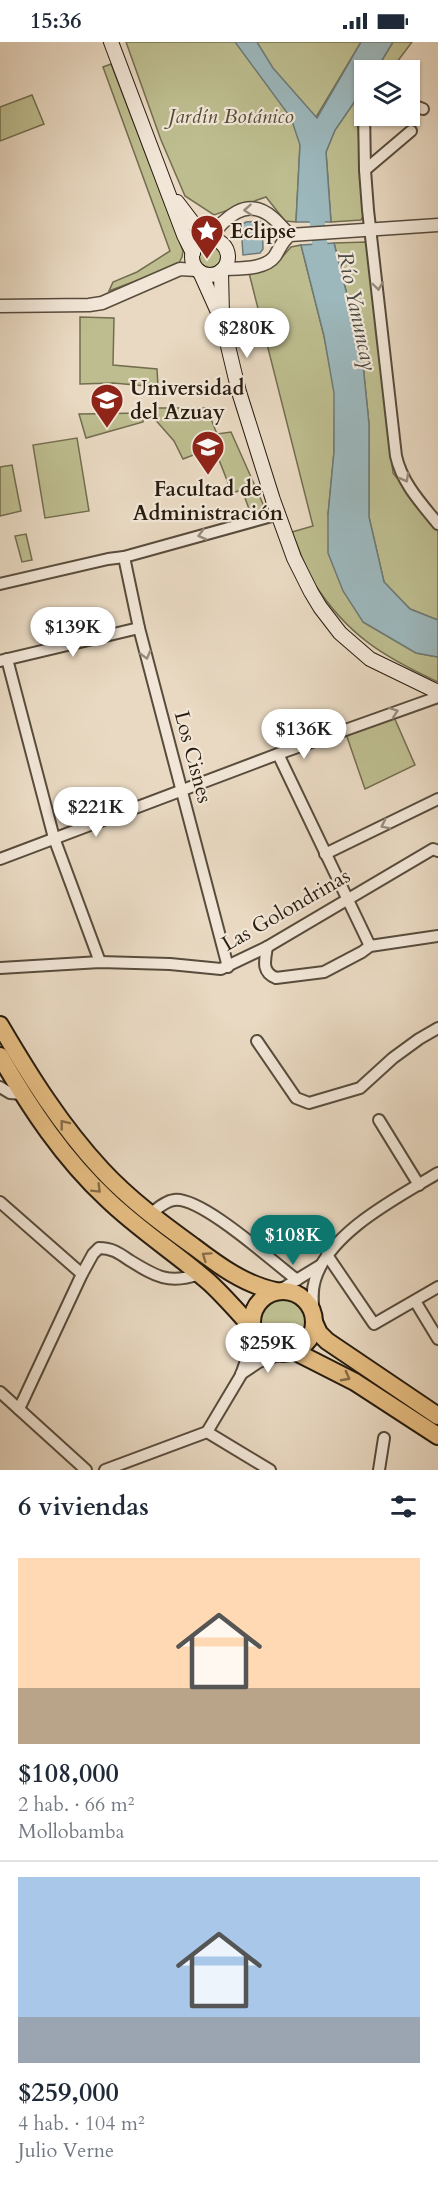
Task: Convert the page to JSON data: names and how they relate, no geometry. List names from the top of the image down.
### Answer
{
  "streets": {
    "street": ["Los Cisnes", "Las Golondrinas"]
  },
  "crossings": [
    ["Los Cisnes", "Las Golondrinas"]
  ],
  "one_way": ["Los Cisnes"],
  "water": ["Río Yanuncay"],
  "parks": ["Jardín Botánico"],
  "places": {
    "place": ["Eclipse"],
    "school or university": ["Universidad del Azuay", "Facultad de Administración"]
  },
  "page": {
    "status": "15:36",
    "price": [
      "$280K",
      "$139K",
      "$136K",
      "$221K",
      "$108K",
      "$259K"
    ],
    "heading": "6 viviendas",
    "list": [
      {
        "name": "$108,000",
        "note": "2 hab. · 66 m² · Mollobamba"
      },
      {
        "name": "$259,000",
        "note": "4 hab. · 104 m² · Julio Verne"
      }
    ]
  }
}
